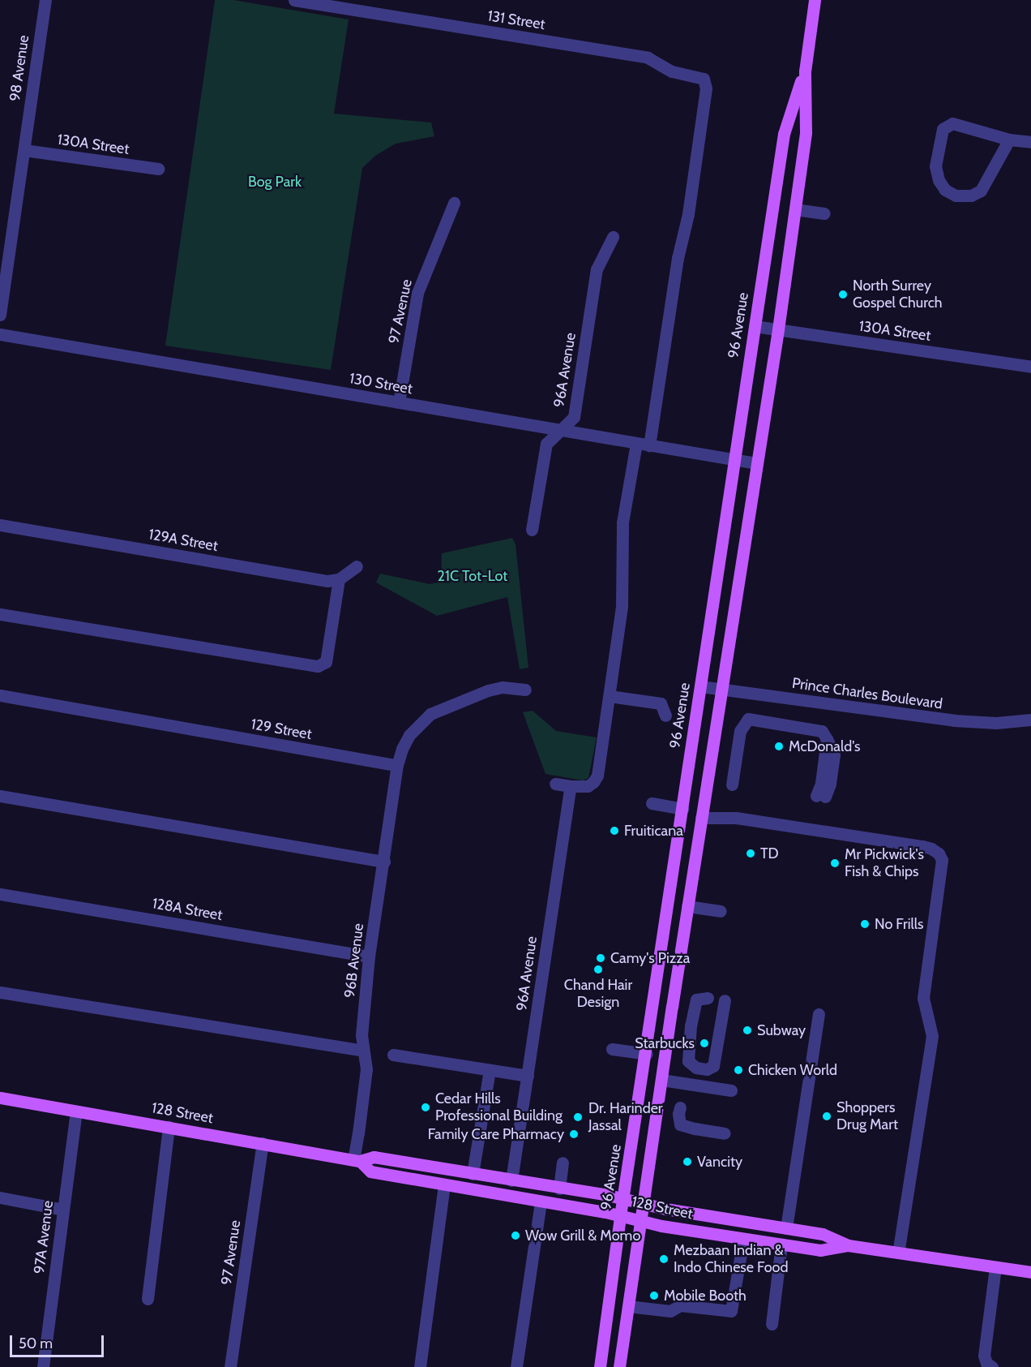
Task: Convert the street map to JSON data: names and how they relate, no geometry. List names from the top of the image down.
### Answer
{
  "streets": {
    "main road": ["96 Avenue", "128 Street"],
    "street": [
      "131 Street",
      "98 Avenue",
      "130A Street",
      "97 Avenue",
      "96A Avenue",
      "130 Street",
      "129A Street",
      "Prince Charles Boulevard",
      "129 Street",
      "128A Street",
      "96B Avenue",
      "97A Avenue"
    ]
  },
  "crossings": [
    ["131 Street", "130 Street"],
    ["98 Avenue", "130A Street"],
    ["130A Street", "96 Avenue"],
    ["97 Avenue", "130 Street"],
    ["97 Avenue", "128 Street"],
    ["96 Avenue", "130 Street"],
    ["96 Avenue", "Prince Charles Boulevard"],
    ["96 Avenue", "128 Street"],
    ["96A Avenue", "130 Street"],
    ["96A Avenue", "128 Street"],
    ["129 Street", "96B Avenue"],
    ["128A Street", "96B Avenue"],
    ["96B Avenue", "128 Street"],
    ["128 Street", "97A Avenue"]
  ],
  "parks": ["Bog Park", "21C Tot-Lot"],
  "places": [
    "North Surrey Gospel Church",
    "McDonald's",
    "Fruiticana",
    "TD",
    "Mr Pickwick's Fish & Chips",
    "No Frills",
    "Camy's Pizza",
    "Chand Hair Design",
    "Subway",
    "Starbucks",
    "Chicken World",
    "Cedar Hills Professional Building",
    "Shoppers Drug Mart",
    "Dr. Harinder Jassal",
    "Family Care Pharmacy",
    "Vancity",
    "Wow Grill & Momo",
    "Mezbaan Indian & Indo Chinese Food",
    "Mobile Booth"
  ],
  "scale_bar": "50 m"
}
